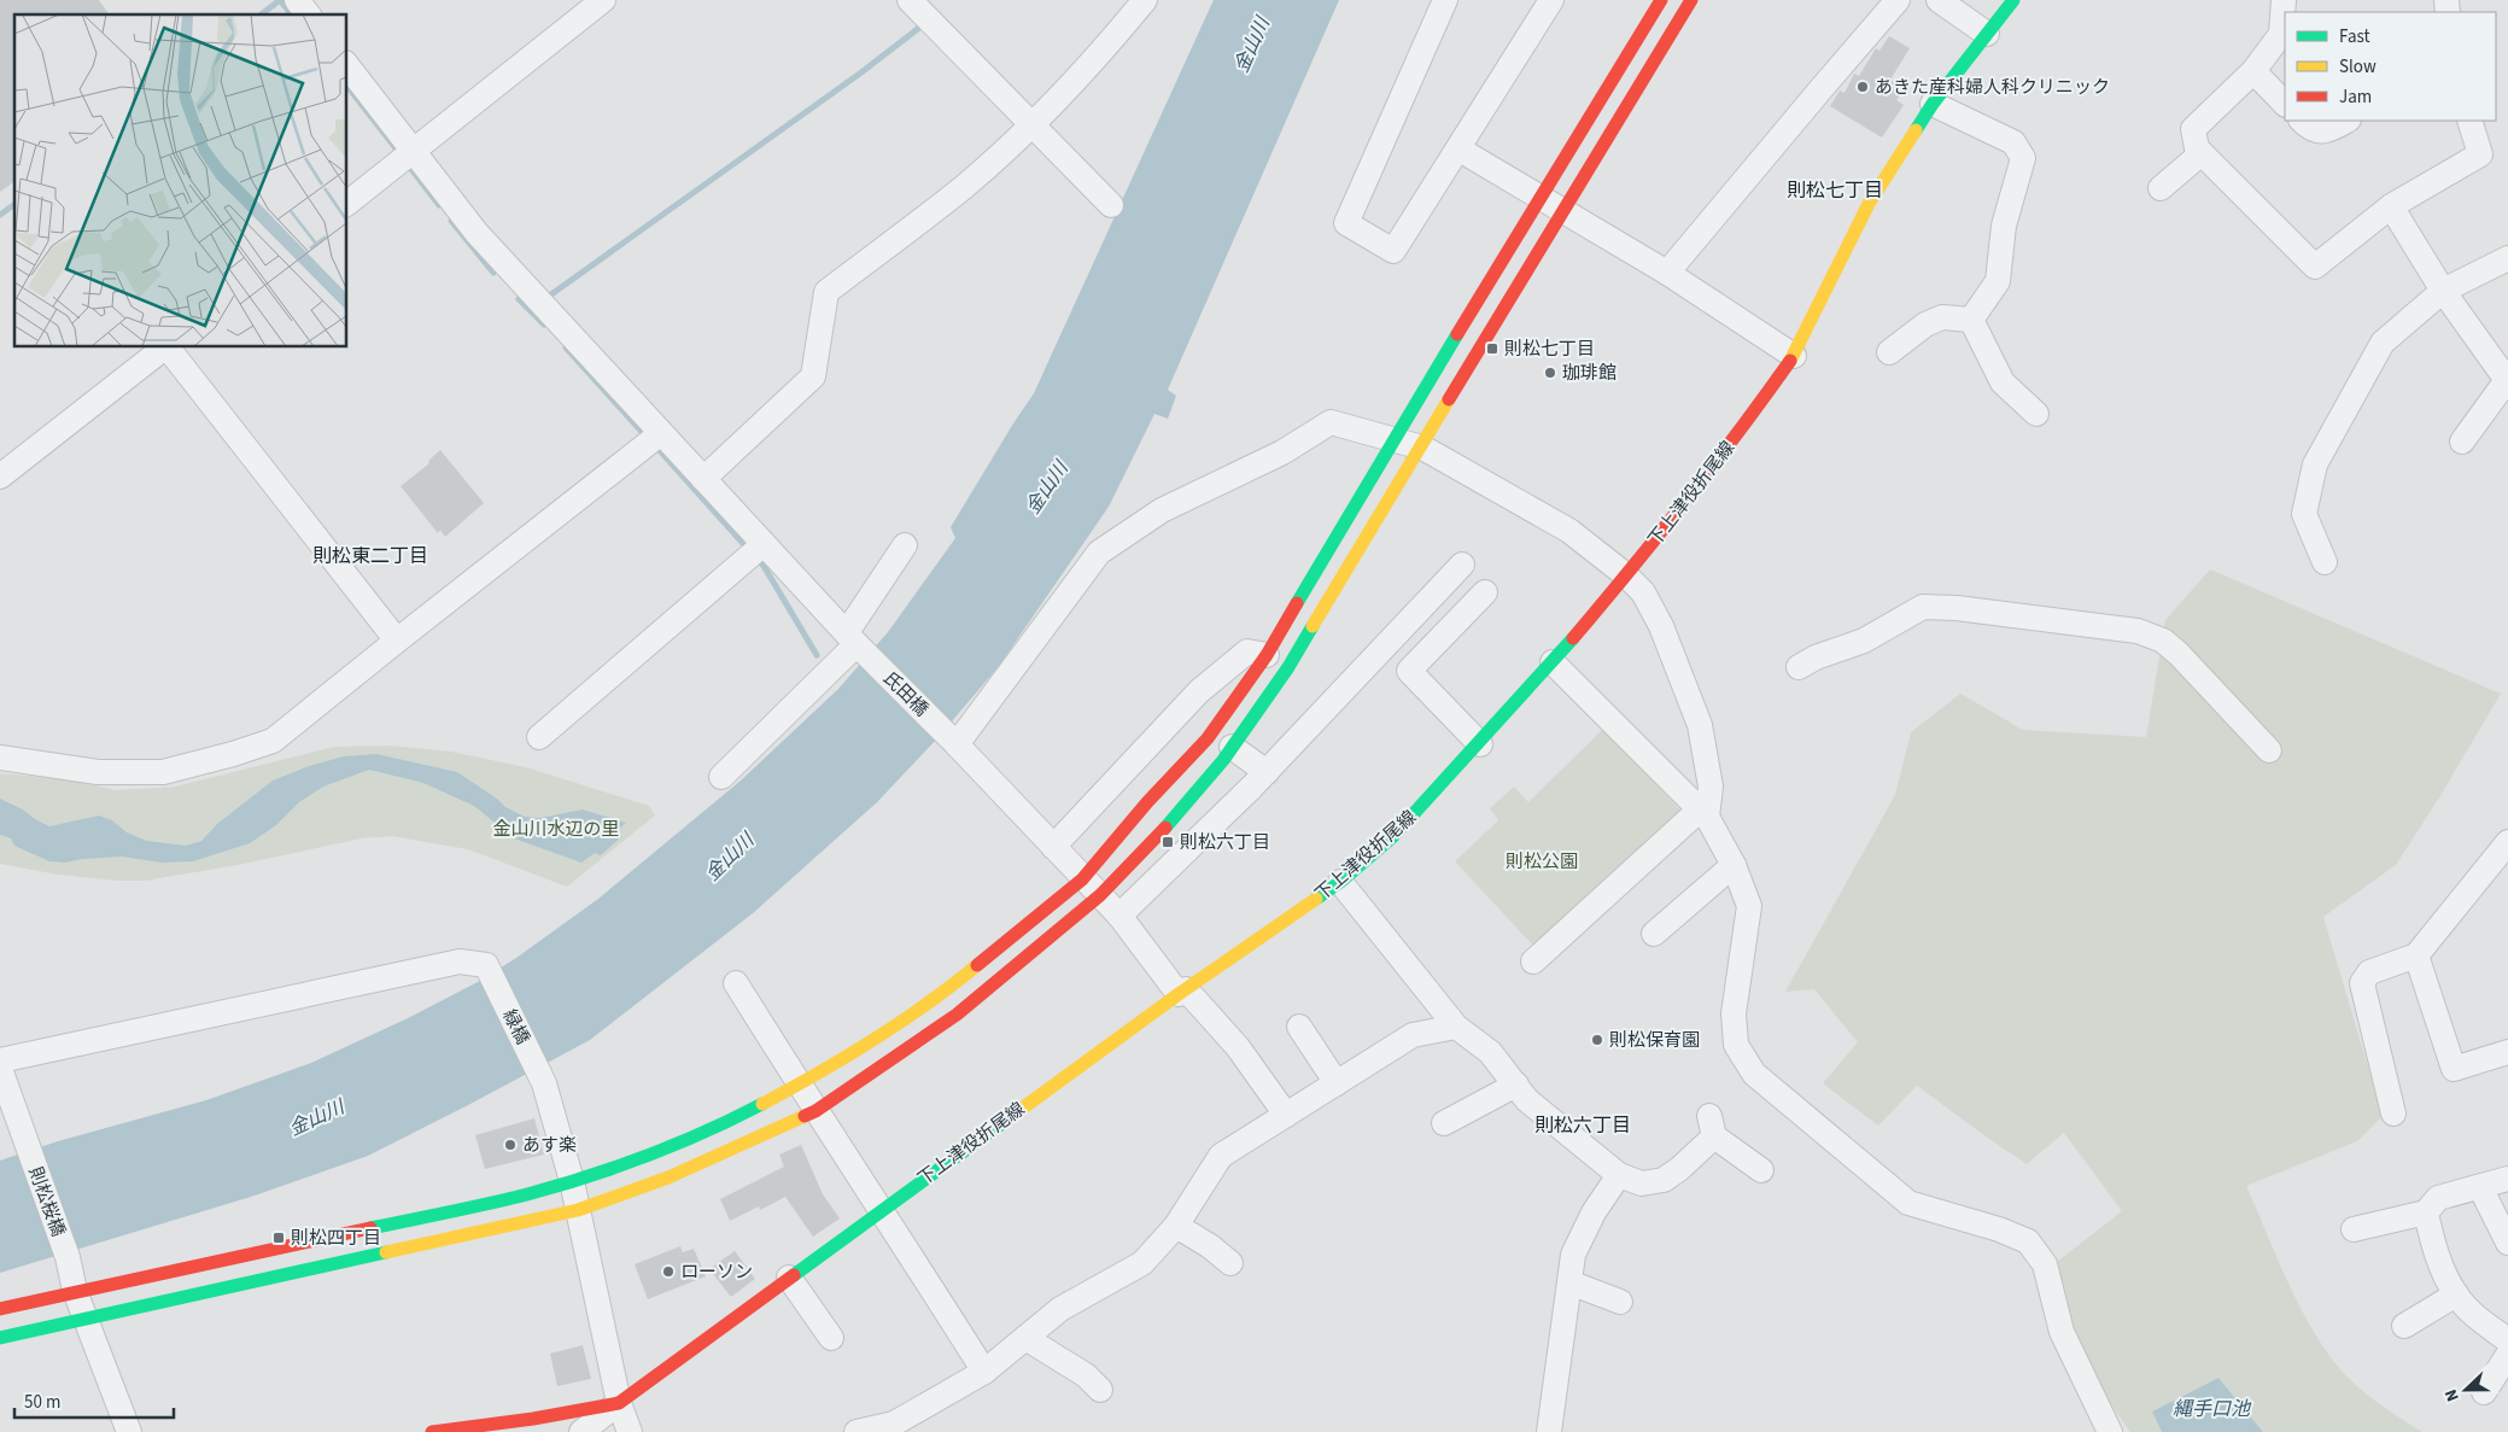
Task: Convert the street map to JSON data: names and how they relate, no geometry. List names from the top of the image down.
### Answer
{
  "streets": {
    "street": [
      "下上津役折尾線",
      "氏田橋",
      "緑橋",
      "則松桜橋"
    ]
  },
  "crossings": [
    ["下上津役折尾線", "氏田橋"],
    ["下上津役折尾線", "緑橋"]
  ],
  "districts": ["則松七丁目", "則松東二丁目", "則松六丁目"],
  "water": ["金山川", "縄手口池"],
  "parks": ["金山川水辺の里", "則松公園"],
  "places": {
    "other": [
      "あきた産科婦人科クリニック",
      "珈琲館",
      "則松保育園",
      "あす楽",
      "ローソン"
    ],
    "transit": ["則松七丁目", "則松六丁目", "則松四丁目"]
  },
  "legend": ["Fast", "Slow", "Jam"],
  "scale_bar": "50 m",
  "north": "left"
}
